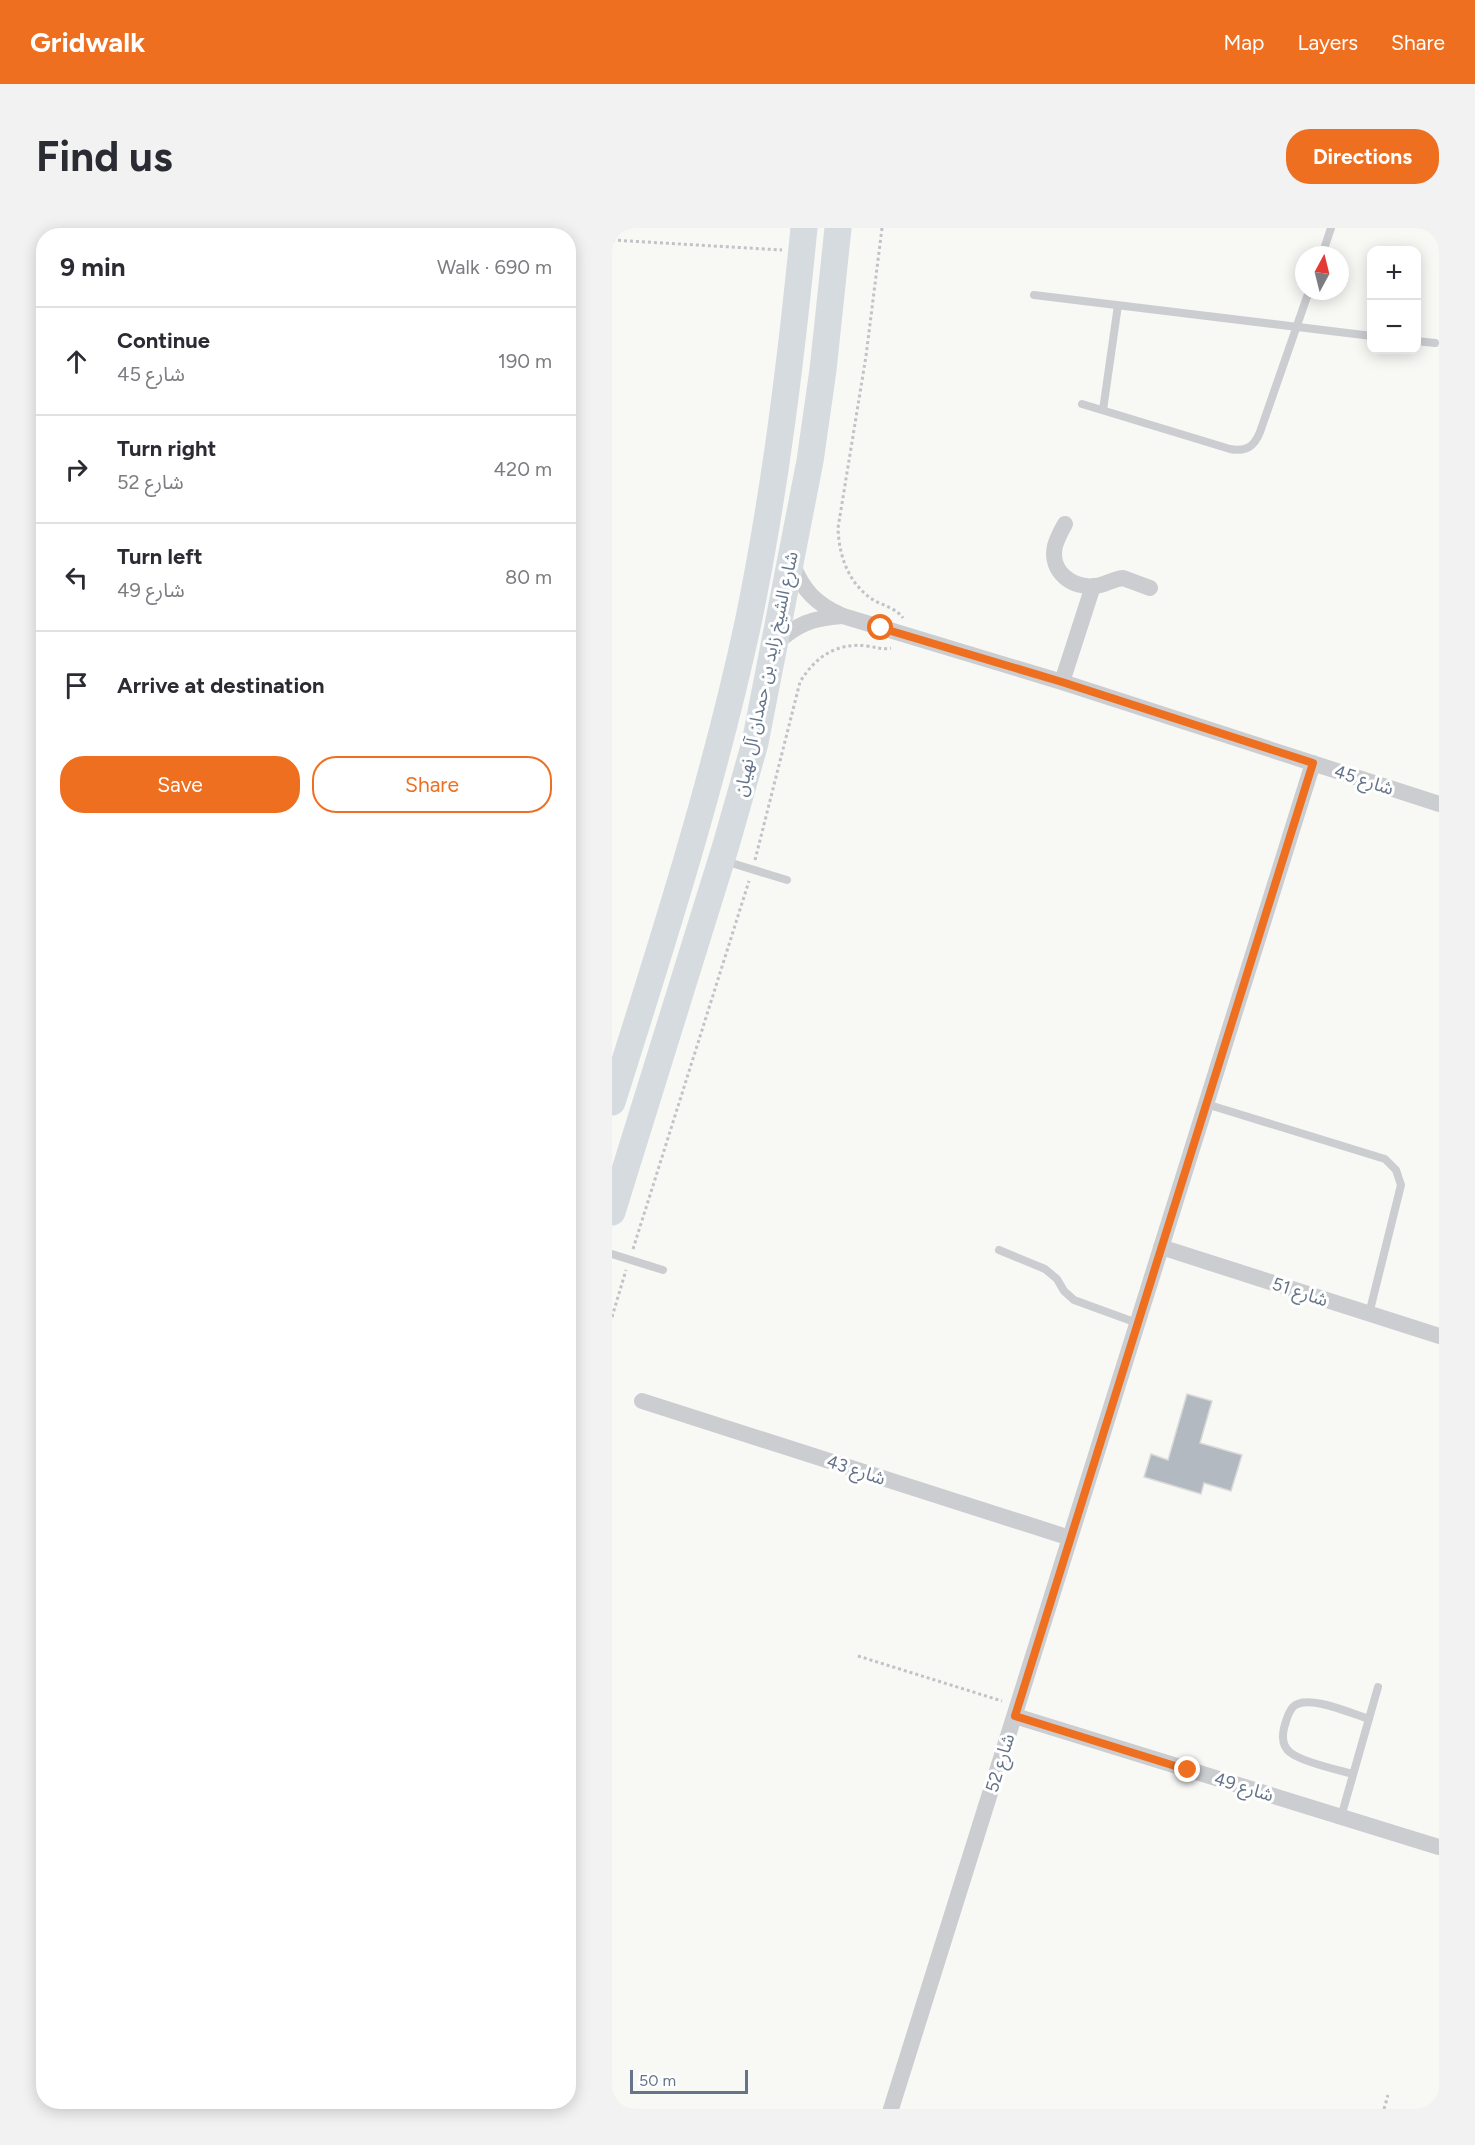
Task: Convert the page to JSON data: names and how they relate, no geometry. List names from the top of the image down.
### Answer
{
  "streets": {
    "main road": ["شارع الشيخ زايد بن حمدان آل نهيان"],
    "street": [
      "شارع 45",
      "شارع 51",
      "شارع 43",
      "شارع 52",
      "شارع 49"
    ]
  },
  "crossings": [
    ["شارع الشيخ زايد بن حمدان آل نهيان", "شارع 45"],
    ["شارع 45", "شارع 52"],
    ["شارع 51", "شارع 52"],
    ["شارع 43", "شارع 52"],
    ["شارع 52", "شارع 49"]
  ],
  "scale_bar": "50 m",
  "north": "top",
  "page": {
    "header": "Gridwalk",
    "nav": ["Map", "Layers", "Share"],
    "buttons": [
      "Directions",
      ["Save", "Share"]
    ],
    "title": "Find us",
    "heading": ["9 min", "Walk · 690 m"],
    "map_buttons": ["+", "−"],
    "list": [
      ["Continue", "شارع 45", "190 m"],
      ["Turn right", "شارع 52", "420 m"],
      ["Turn left", "شارع 49", "80 m"],
      "Arrive at destination"
    ],
    "scale": "50 m"
  }
}
